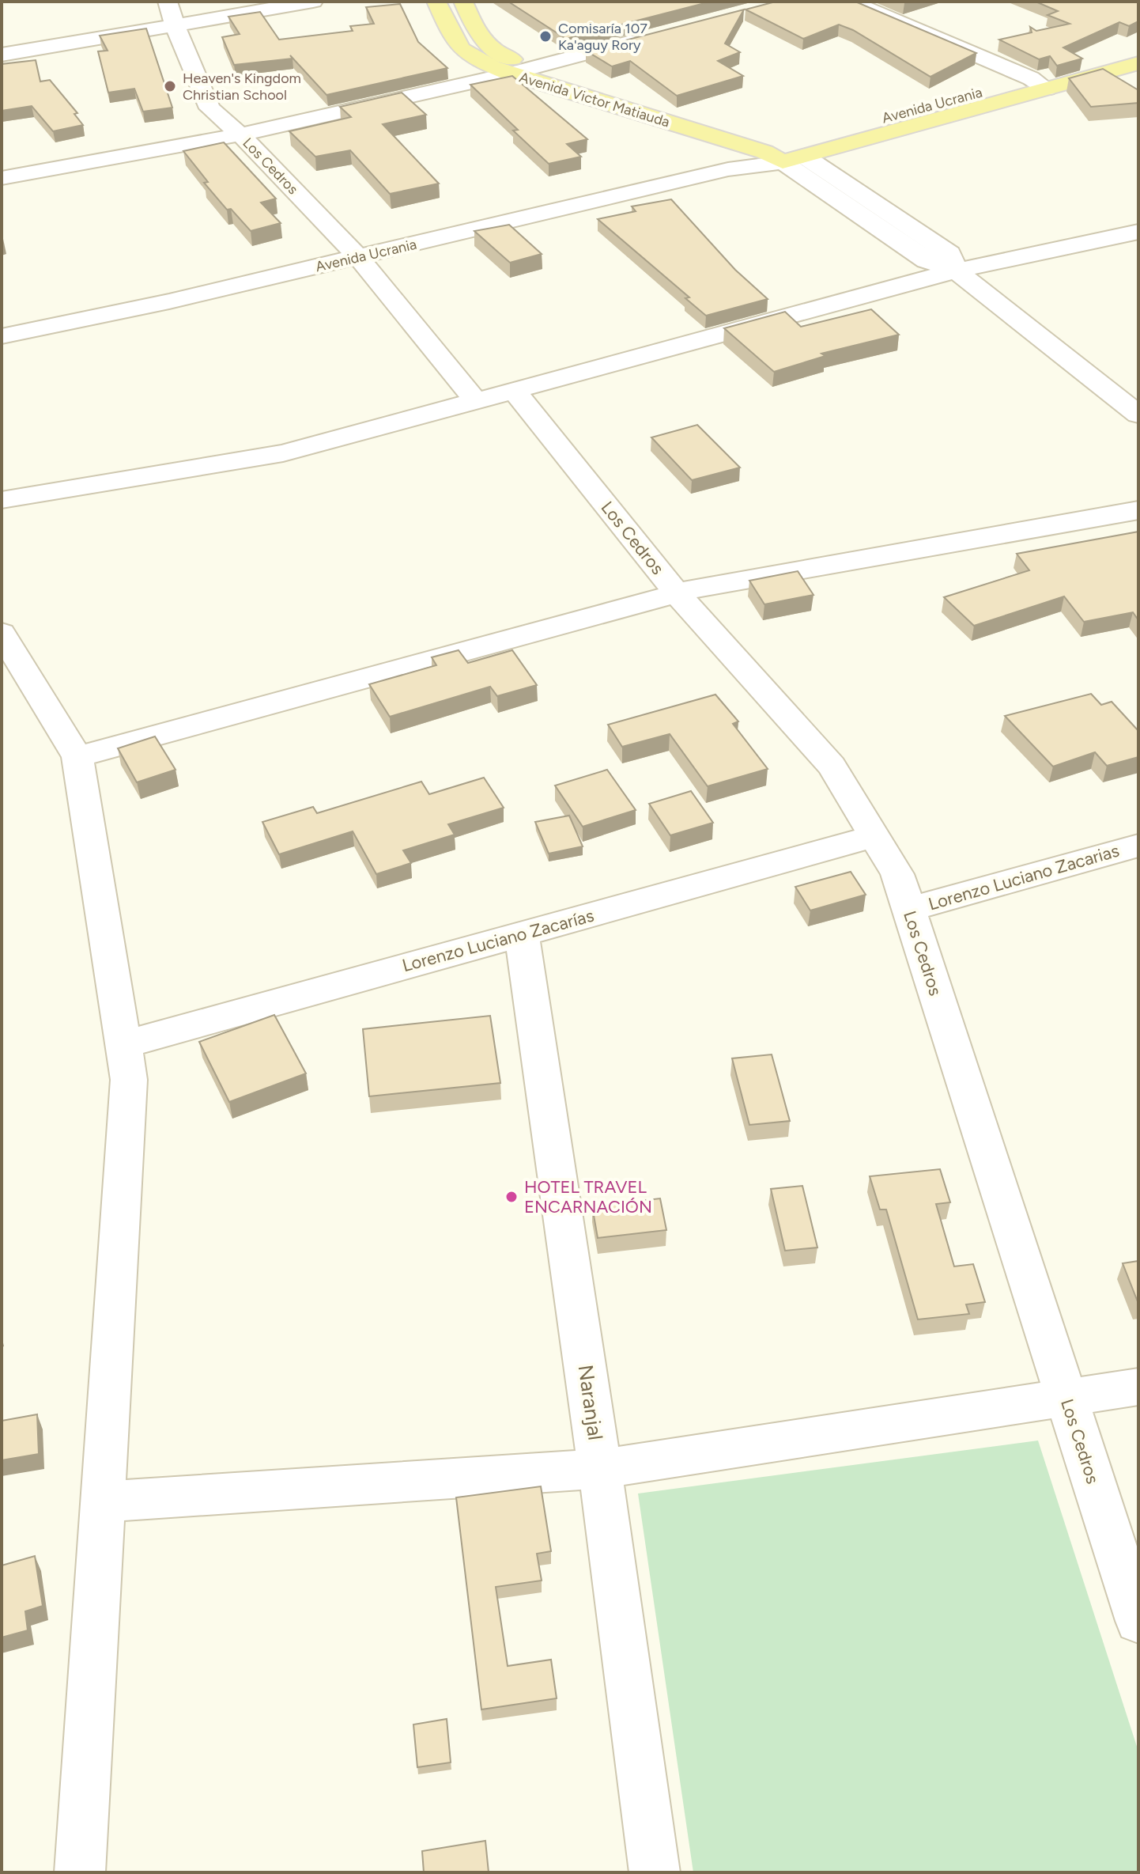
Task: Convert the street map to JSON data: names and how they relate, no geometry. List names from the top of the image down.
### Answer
{
  "streets": {
    "main road": ["Avenida Victor Matiauda", "Avenida Ucrania"],
    "street": [
      "Los Cedros",
      "Lorenzo Luciano Zacarias",
      "Lorenzo Luciano Zacarías",
      "Naranjal"
    ]
  },
  "crossings": [
    ["Avenida Victor Matiauda", "Avenida Ucrania"],
    ["Avenida Ucrania", "Los Cedros"],
    ["Los Cedros", "Lorenzo Luciano Zacarias"],
    ["Los Cedros", "Lorenzo Luciano Zacarías"],
    ["Lorenzo Luciano Zacarías", "Naranjal"]
  ],
  "places": ["Comisaría 107 Ka'aguy Rory", "Heaven's Kingdom Christian School", "HOTEL TRAVEL ENCARNACIÓN"]
}
